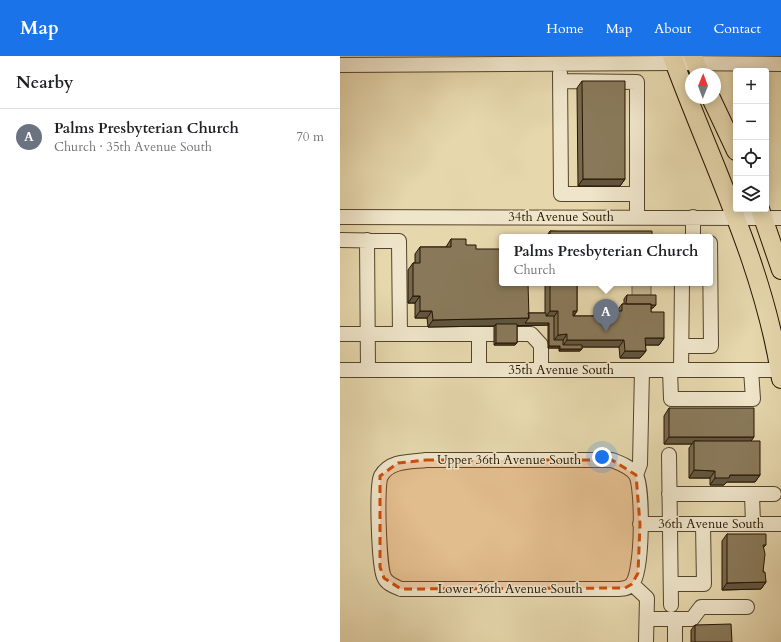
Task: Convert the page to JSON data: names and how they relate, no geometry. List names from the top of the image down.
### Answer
{
  "streets": {
    "street": [
      "34th Avenue South",
      "35th Avenue South",
      "Upper 36th Avenue South",
      "36th Avenue South",
      "Lower 36th Avenue South"
    ]
  },
  "crossings": [
    ["Upper 36th Avenue South", "Lower 36th Avenue South"]
  ],
  "north": "top",
  "page": {
    "header": "Map",
    "nav": [
      "Home",
      "Map",
      "About",
      "Contact"
    ],
    "heading": "Nearby",
    "map_buttons": ["+", "−"],
    "list": [
      {
        "mark": "A",
        "name": "Palms Presbyterian Church",
        "note": "Church · 35th Avenue South",
        "value": "70 m"
      }
    ],
    "popup": ["Palms Presbyterian Church", "Church"],
    "pins": "A"
  }
}
